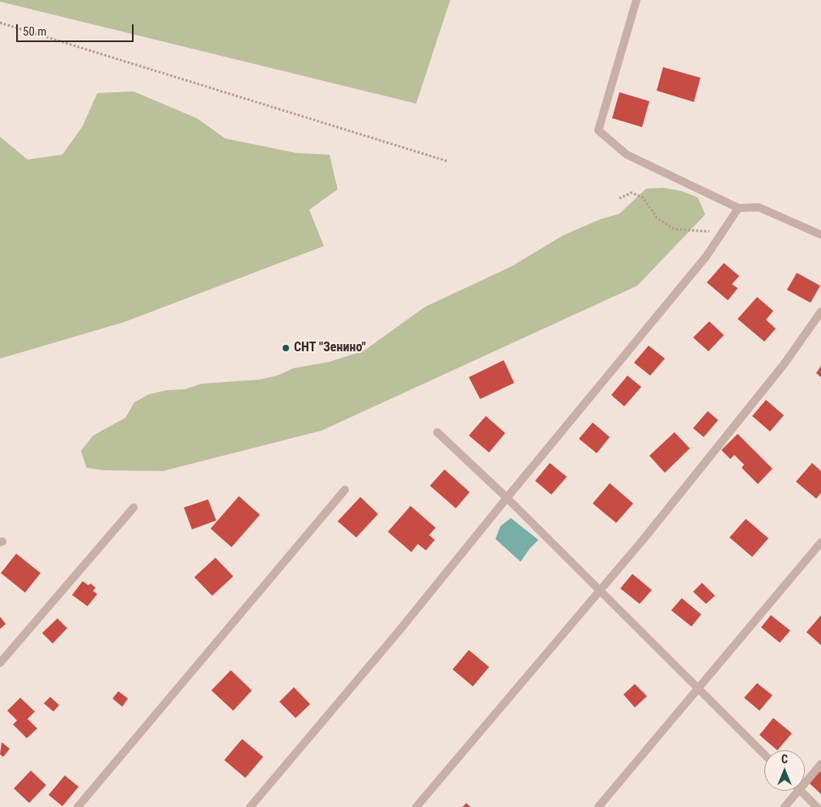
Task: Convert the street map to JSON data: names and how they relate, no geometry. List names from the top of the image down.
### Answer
{
  "places": ["СНТ \"Зенино\""],
  "scale_bar": "50 m",
  "north": "top"
}
